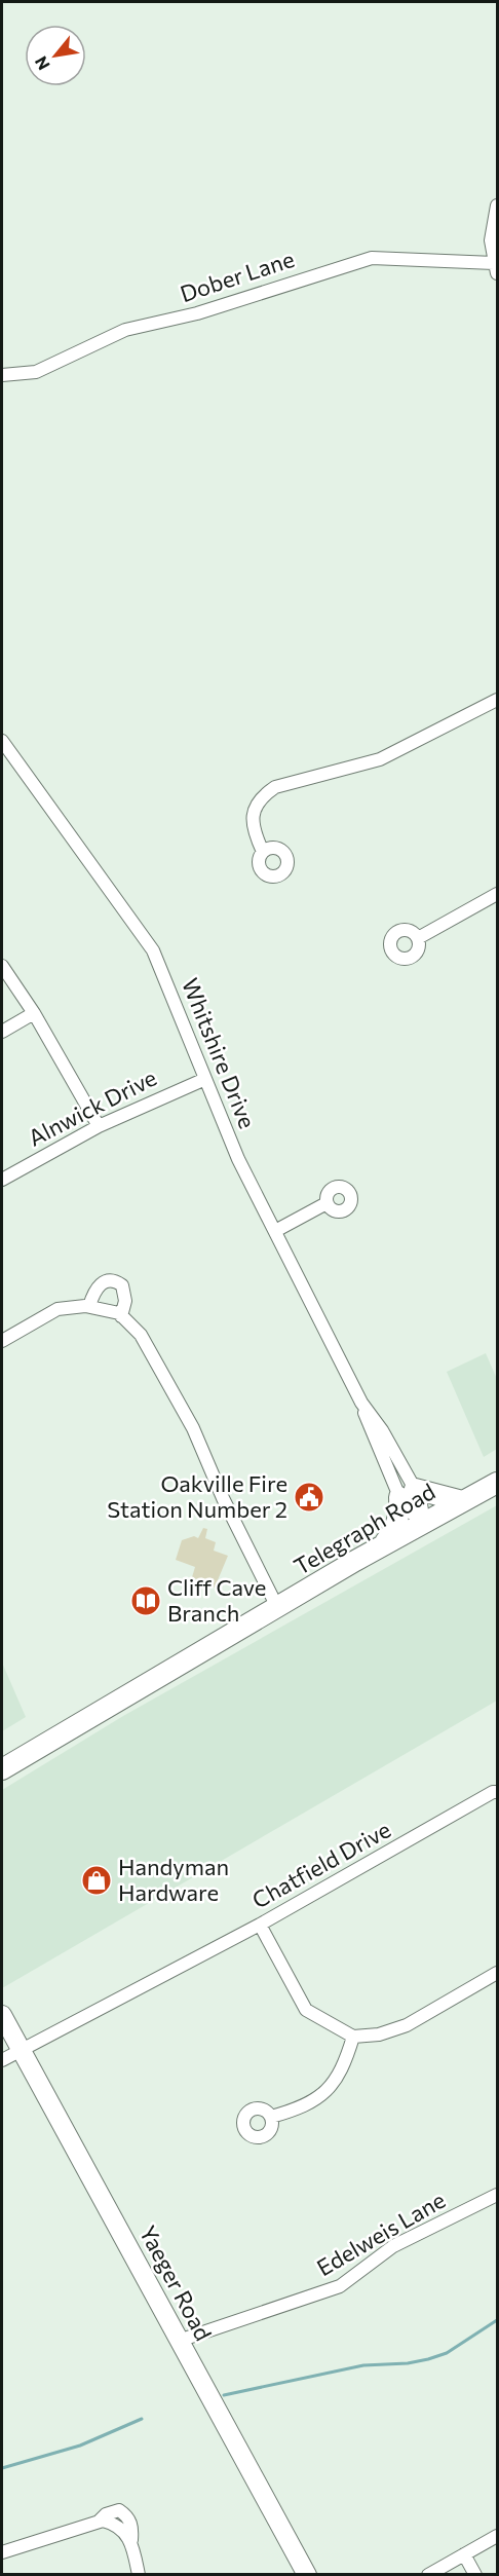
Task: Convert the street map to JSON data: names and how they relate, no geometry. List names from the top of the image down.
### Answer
{
  "streets": {
    "main road": ["Telegraph Road"],
    "street": [
      "Dober Lane",
      "Whitshire Drive",
      "Alnwick Drive",
      "Chatfield Drive",
      "Edelweis Lane",
      "Yaeger Road"
    ]
  },
  "crossings": [
    ["Whitshire Drive", "Alnwick Drive"],
    ["Whitshire Drive", "Telegraph Road"],
    ["Chatfield Drive", "Yaeger Road"],
    ["Edelweis Lane", "Yaeger Road"]
  ],
  "places": {
    "public building": ["Oakville Fire Station Number 2"],
    "library": ["Cliff Cave Branch"],
    "shop": ["Handyman Hardware"]
  },
  "north": "bottom left"
}
